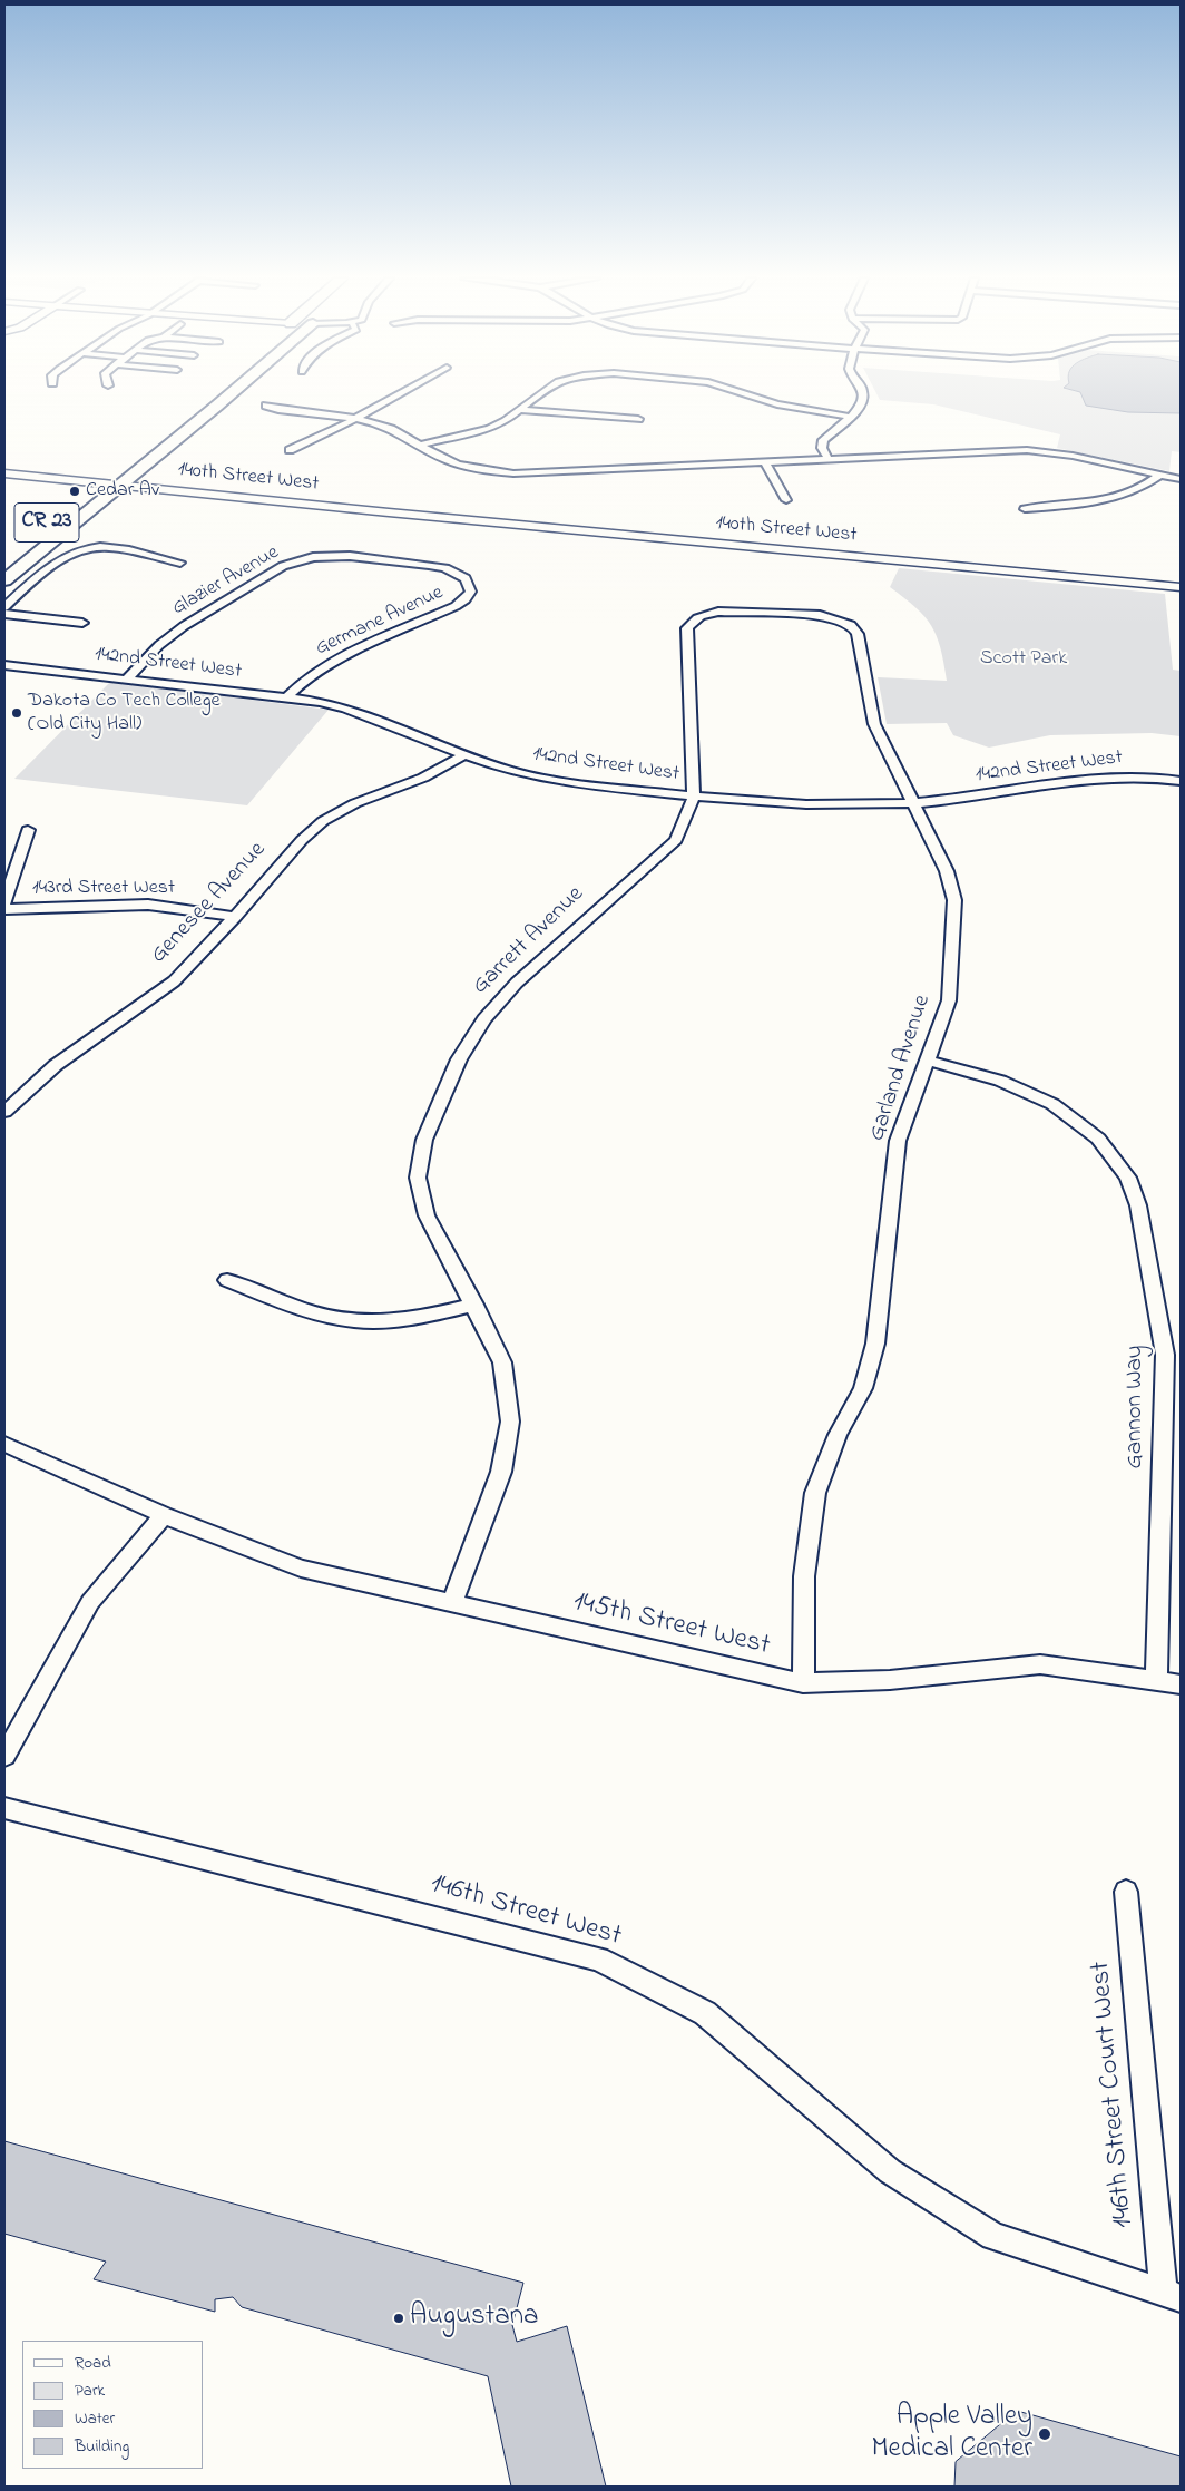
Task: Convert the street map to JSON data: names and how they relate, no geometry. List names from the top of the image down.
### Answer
{
  "streets": {
    "highway": ["CR 23"],
    "street": [
      "140th Street West",
      "Glazier Avenue",
      "Germane Avenue",
      "142nd Street West",
      "143rd Street West",
      "Genesee Avenue",
      "Garrett Avenue",
      "Garland Avenue",
      "Gannon Way",
      "145th Street West",
      "146th Street West",
      "146th Street Court West"
    ]
  },
  "crossings": [
    ["140th Street West", "CR 23"],
    ["Glazier Avenue", "Germane Avenue"],
    ["Glazier Avenue", "142nd Street West"],
    ["Germane Avenue", "142nd Street West"],
    ["142nd Street West", "Genesee Avenue"],
    ["142nd Street West", "Garrett Avenue"],
    ["142nd Street West", "Garland Avenue"],
    ["143rd Street West", "Genesee Avenue"],
    ["Garrett Avenue", "Garland Avenue"],
    ["Garrett Avenue", "145th Street West"],
    ["Garland Avenue", "Gannon Way"],
    ["Garland Avenue", "145th Street West"],
    ["Gannon Way", "145th Street West"],
    ["146th Street West", "146th Street Court West"]
  ],
  "parks": ["Scott Park"],
  "places": [
    "Cedar Av",
    "Dakota Co Tech College (Old City Hall)",
    "Augustana",
    "Apple Valley Medical Center"
  ],
  "legend": [
    "Road",
    "Park",
    "Water",
    "Building"
  ]
}
